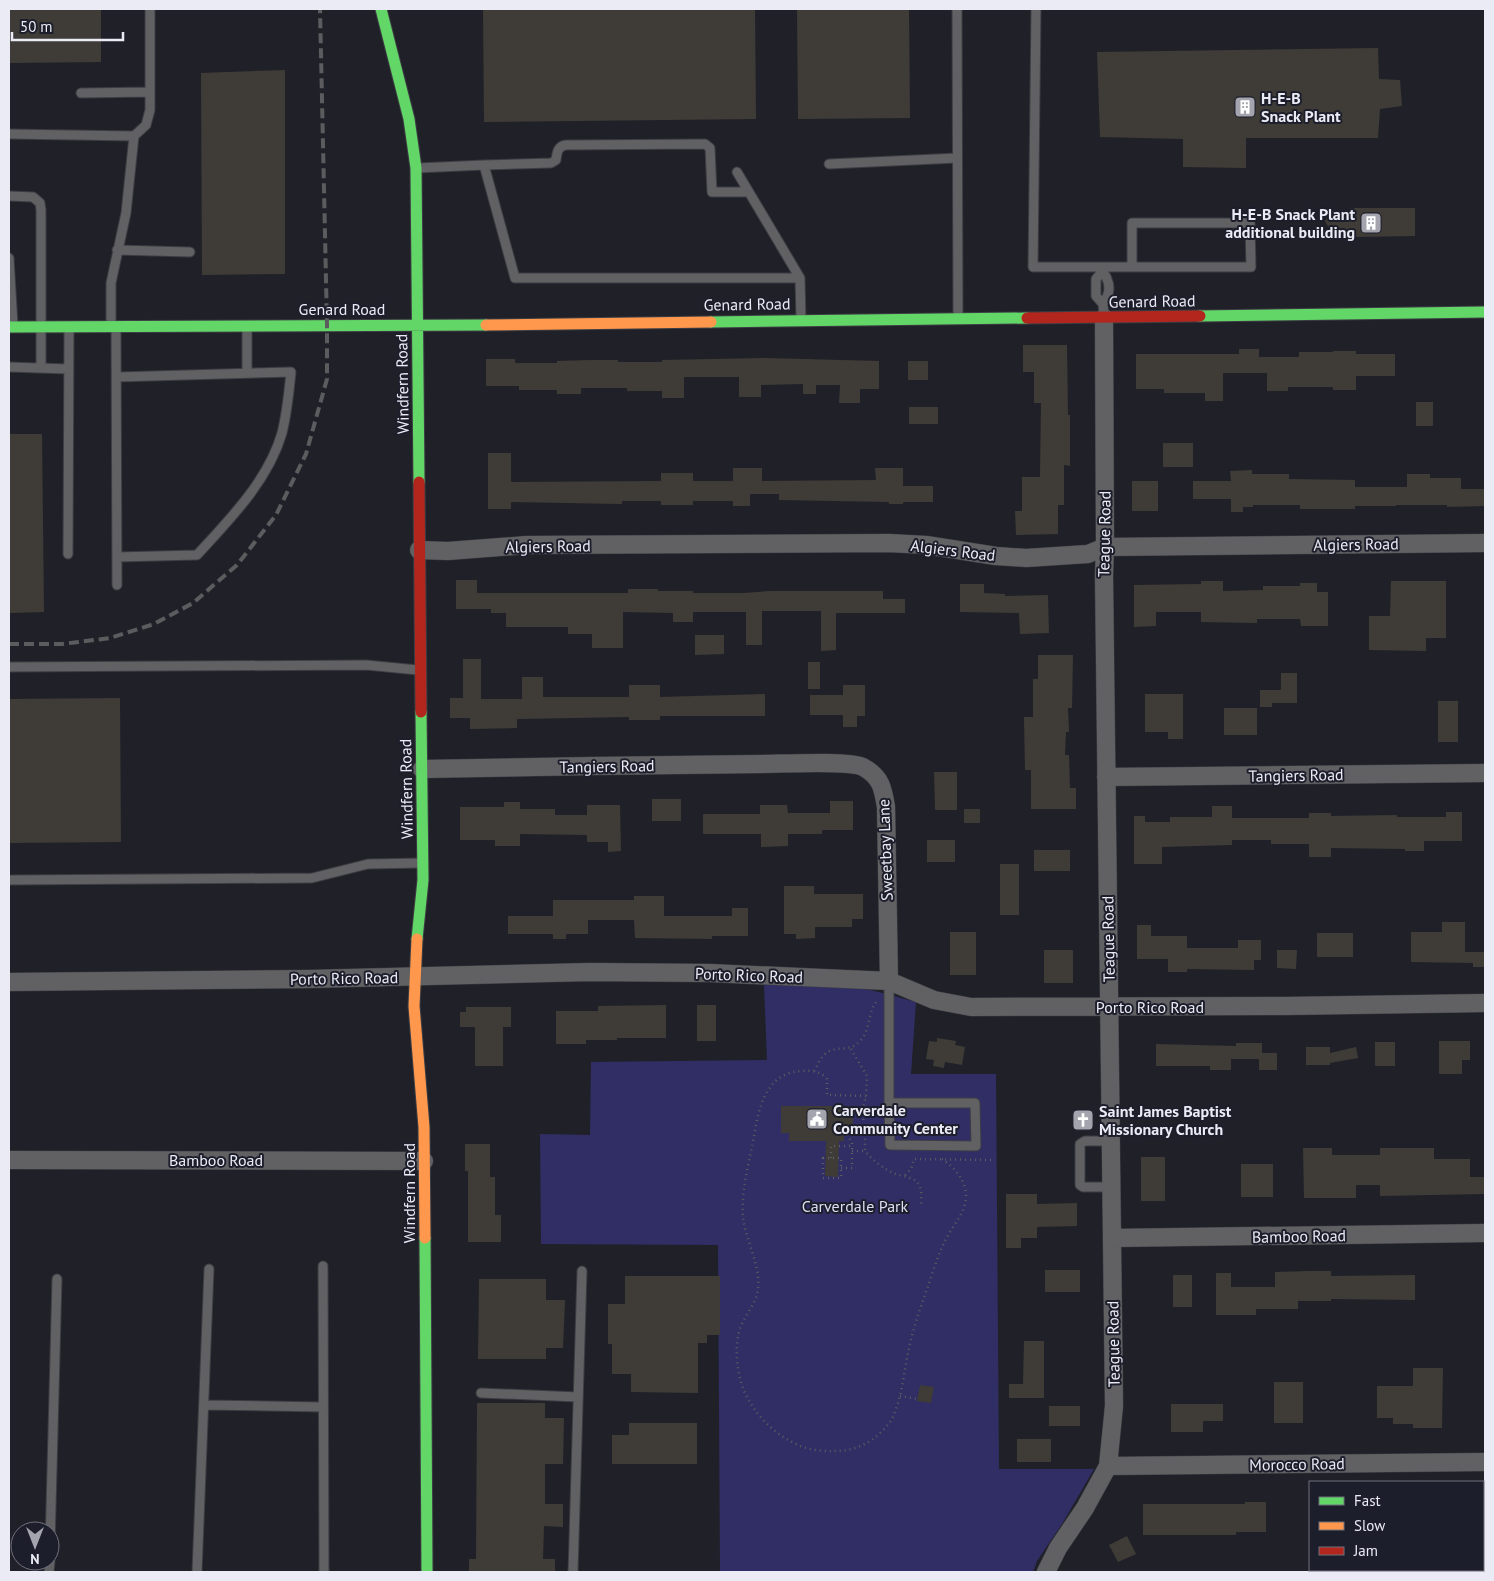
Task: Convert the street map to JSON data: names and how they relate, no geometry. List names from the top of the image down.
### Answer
{
  "streets": {
    "street": [
      "Genard Road",
      "Windfern Road",
      "Teague Road",
      "Algiers Road",
      "Tangiers Road",
      "Sweetbay Lane",
      "Porto Rico Road",
      "Bamboo Road",
      "Morocco Road"
    ]
  },
  "crossings": [
    ["Genard Road", "Windfern Road"],
    ["Genard Road", "Teague Road"],
    ["Windfern Road", "Algiers Road"],
    ["Windfern Road", "Tangiers Road"],
    ["Windfern Road", "Porto Rico Road"],
    ["Windfern Road", "Bamboo Road"],
    ["Teague Road", "Algiers Road"],
    ["Teague Road", "Tangiers Road"],
    ["Teague Road", "Porto Rico Road"],
    ["Teague Road", "Bamboo Road"],
    ["Teague Road", "Morocco Road"],
    ["Tangiers Road", "Sweetbay Lane"],
    ["Sweetbay Lane", "Porto Rico Road"]
  ],
  "parks": ["Carverdale Park"],
  "places": {
    "building": ["H-E-B Snack Plant", "H-E-B Snack Plant additional building"],
    "public building": ["Carverdale Community Center"],
    "church": ["Saint James Baptist Missionary Church"]
  },
  "legend": ["Fast", "Slow", "Jam"],
  "scale_bar": "50 m",
  "north": "bottom"
}
